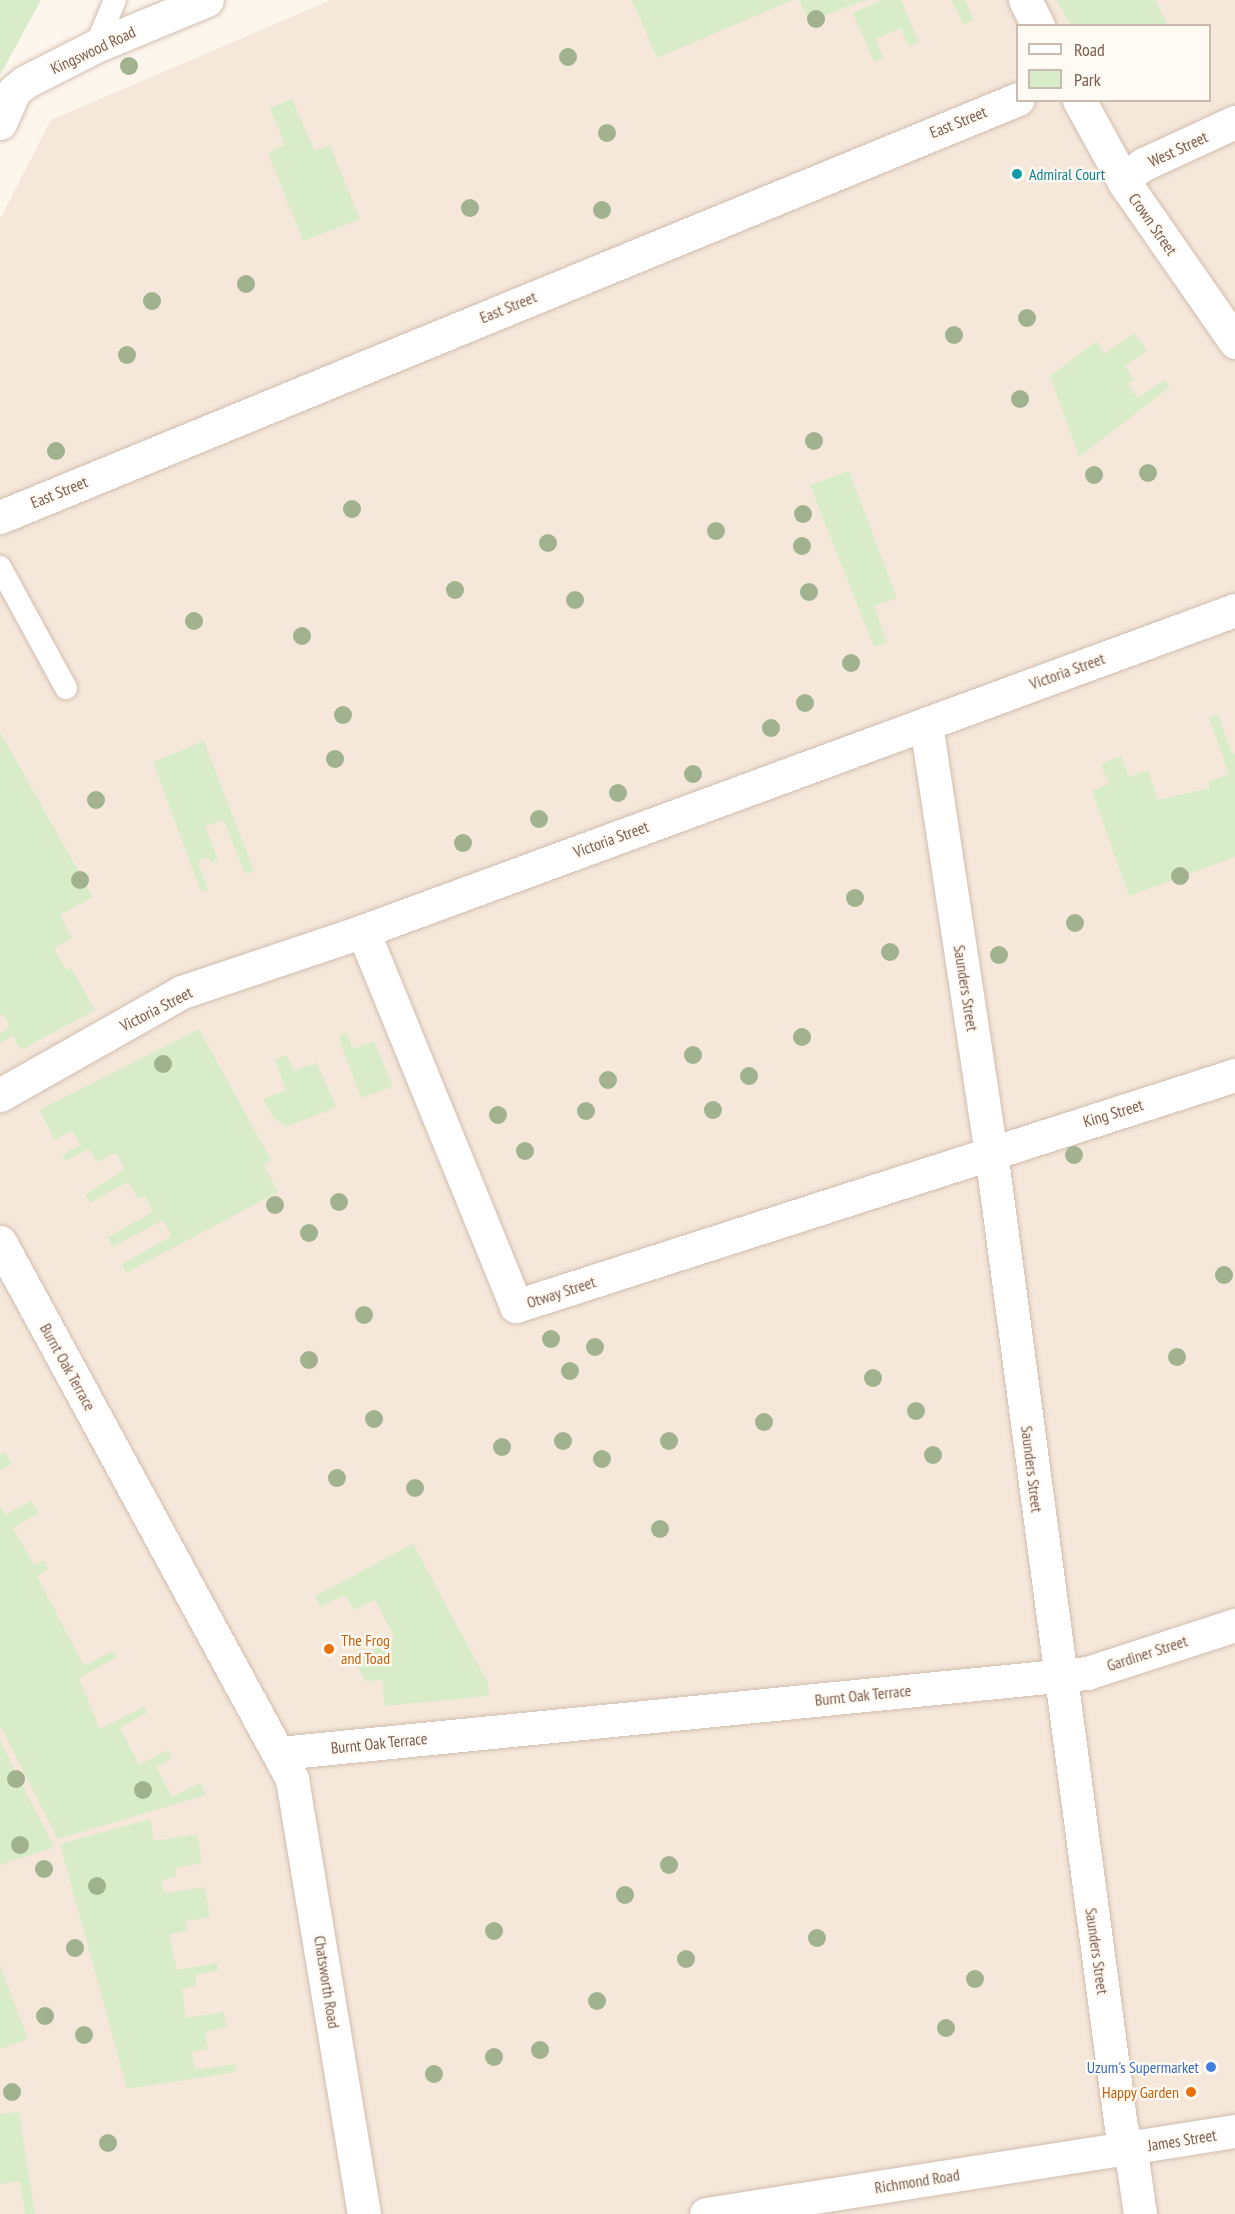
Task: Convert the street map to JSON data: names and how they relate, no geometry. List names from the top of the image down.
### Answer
{
  "streets": {
    "street": [
      "Kingswood Road",
      "East Street",
      "West Street",
      "Crown Street",
      "Victoria Street",
      "Saunders Street",
      "King Street",
      "Otway Street",
      "Burnt Oak Terrace",
      "Gardiner Street",
      "Chatsworth Road",
      "James Street",
      "Richmond Road"
    ]
  },
  "crossings": [
    ["West Street", "Crown Street"],
    ["Victoria Street", "Saunders Street"],
    ["Victoria Street", "Otway Street"],
    ["Saunders Street", "King Street"],
    ["Saunders Street", "Otway Street"],
    ["Saunders Street", "Burnt Oak Terrace"],
    ["Saunders Street", "Gardiner Street"],
    ["Saunders Street", "James Street"],
    ["Saunders Street", "Richmond Road"],
    ["King Street", "Otway Street"],
    ["Burnt Oak Terrace", "Gardiner Street"],
    ["Burnt Oak Terrace", "Chatsworth Road"],
    ["James Street", "Richmond Road"]
  ],
  "places": [
    "Admiral Court",
    "The Frog and Toad",
    "Uzum's Supermarket",
    "Happy Garden"
  ],
  "legend": ["Road", "Park"]
}
